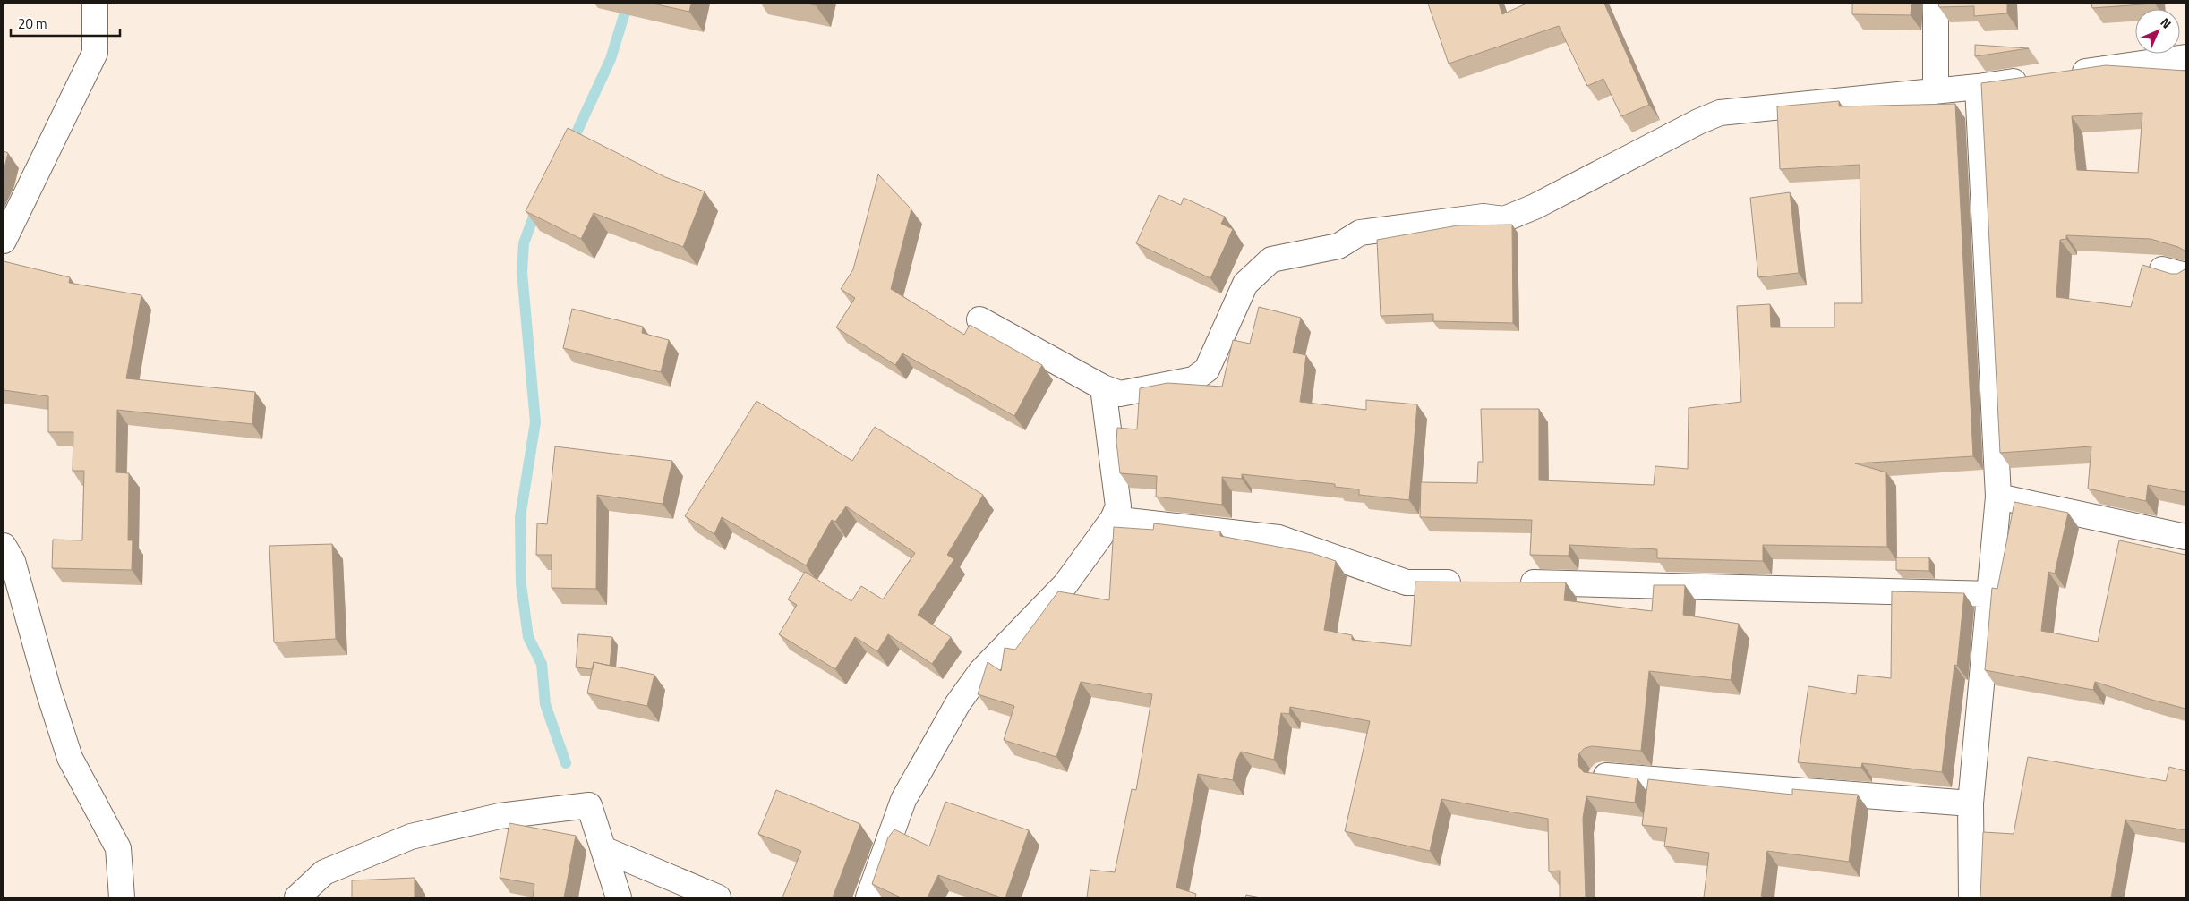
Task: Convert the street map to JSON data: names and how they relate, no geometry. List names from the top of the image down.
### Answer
{
  "scale_bar": "20 m",
  "north": "top right"
}
